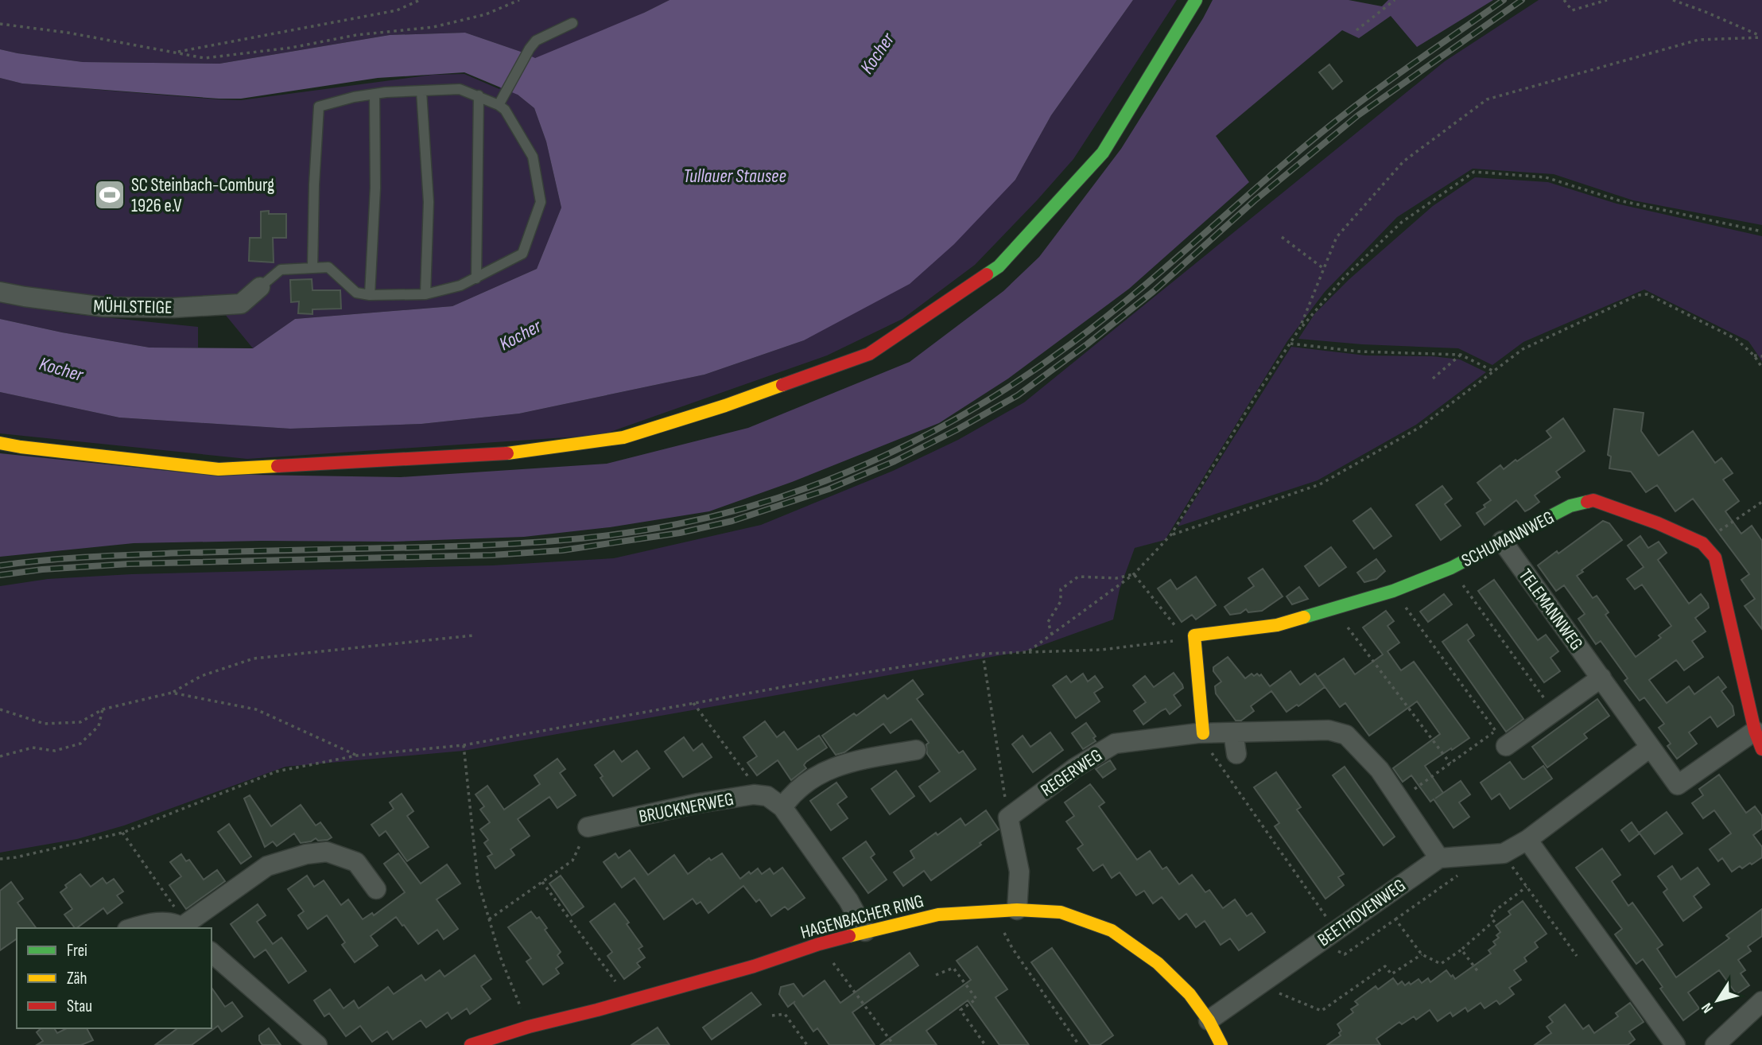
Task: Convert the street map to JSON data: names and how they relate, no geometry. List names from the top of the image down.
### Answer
{
  "streets": {
    "street": [
      "MÜHLSTEIGE",
      "SCHUMANNWEG",
      "TELEMANNWEG",
      "REGERWEG",
      "BRUCKNERWEG",
      "BEETHOVENWEG",
      "HAGENBACHER RING"
    ]
  },
  "crossings": [
    ["SCHUMANNWEG", "TELEMANNWEG"],
    ["REGERWEG", "BEETHOVENWEG"],
    ["BRUCKNERWEG", "HAGENBACHER RING"],
    ["BEETHOVENWEG", "HAGENBACHER RING"]
  ],
  "water": ["Kocher", "Tullauer Stausee"],
  "places": {
    "sports": ["SC Steinbach-Comburg 1926 e.V"]
  },
  "legend": ["Frei", "Zäh", "Stau"],
  "north": "bottom left"
}
